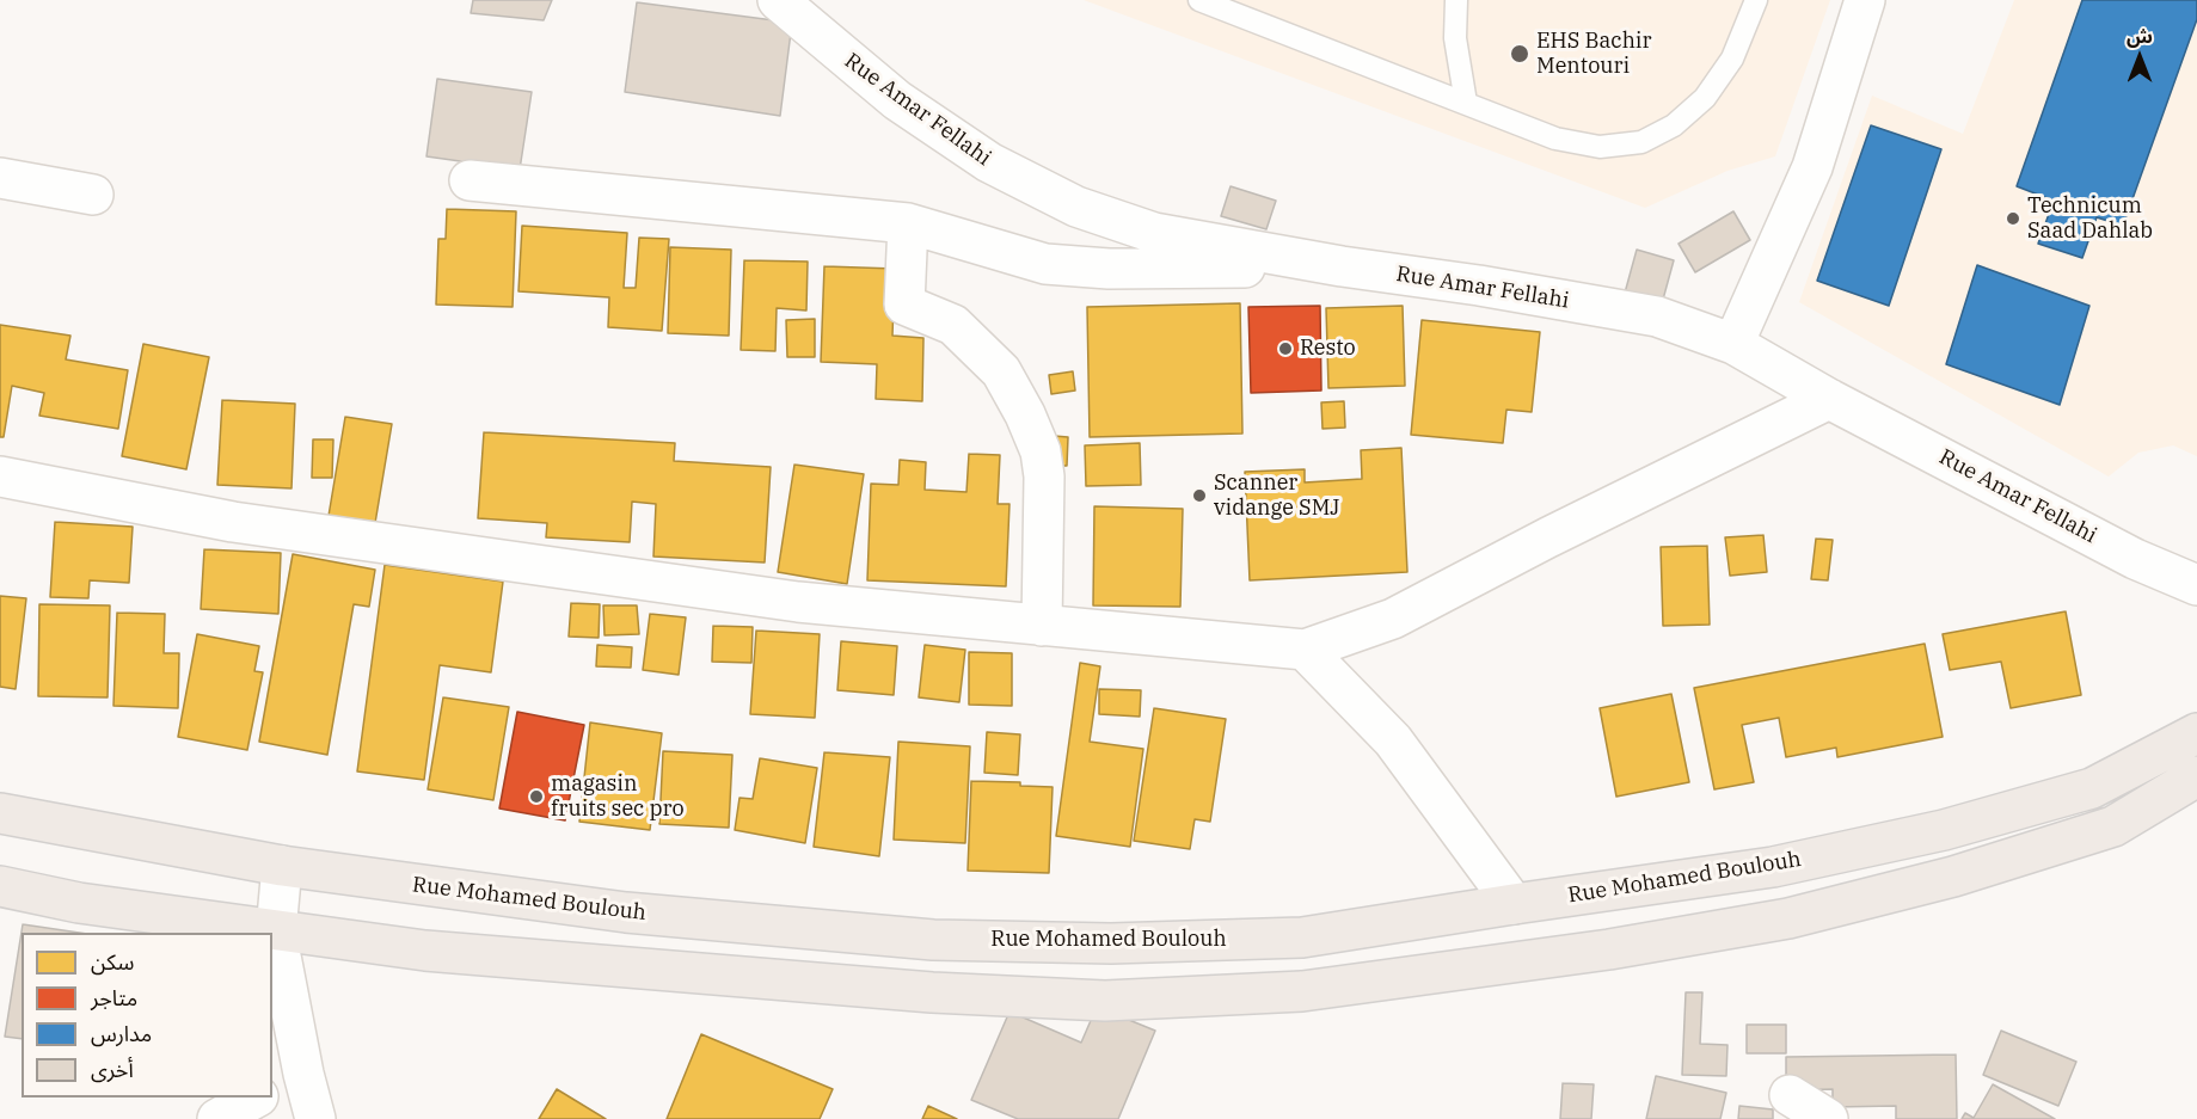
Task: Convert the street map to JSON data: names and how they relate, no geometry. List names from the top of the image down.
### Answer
{
  "streets": {
    "main road": ["Rue Mohamed Boulouh"],
    "street": ["Rue Amar Fellahi"]
  },
  "places": [
    "EHS Bachir Mentouri",
    "Technicum Saad Dahlab",
    "Resto",
    "Scanner vidange SMJ",
    "magasin fruits sec pro"
  ],
  "legend": [
    "سكن",
    "متاجر",
    "مدارس",
    "أخرى"
  ],
  "north": "top"
}
